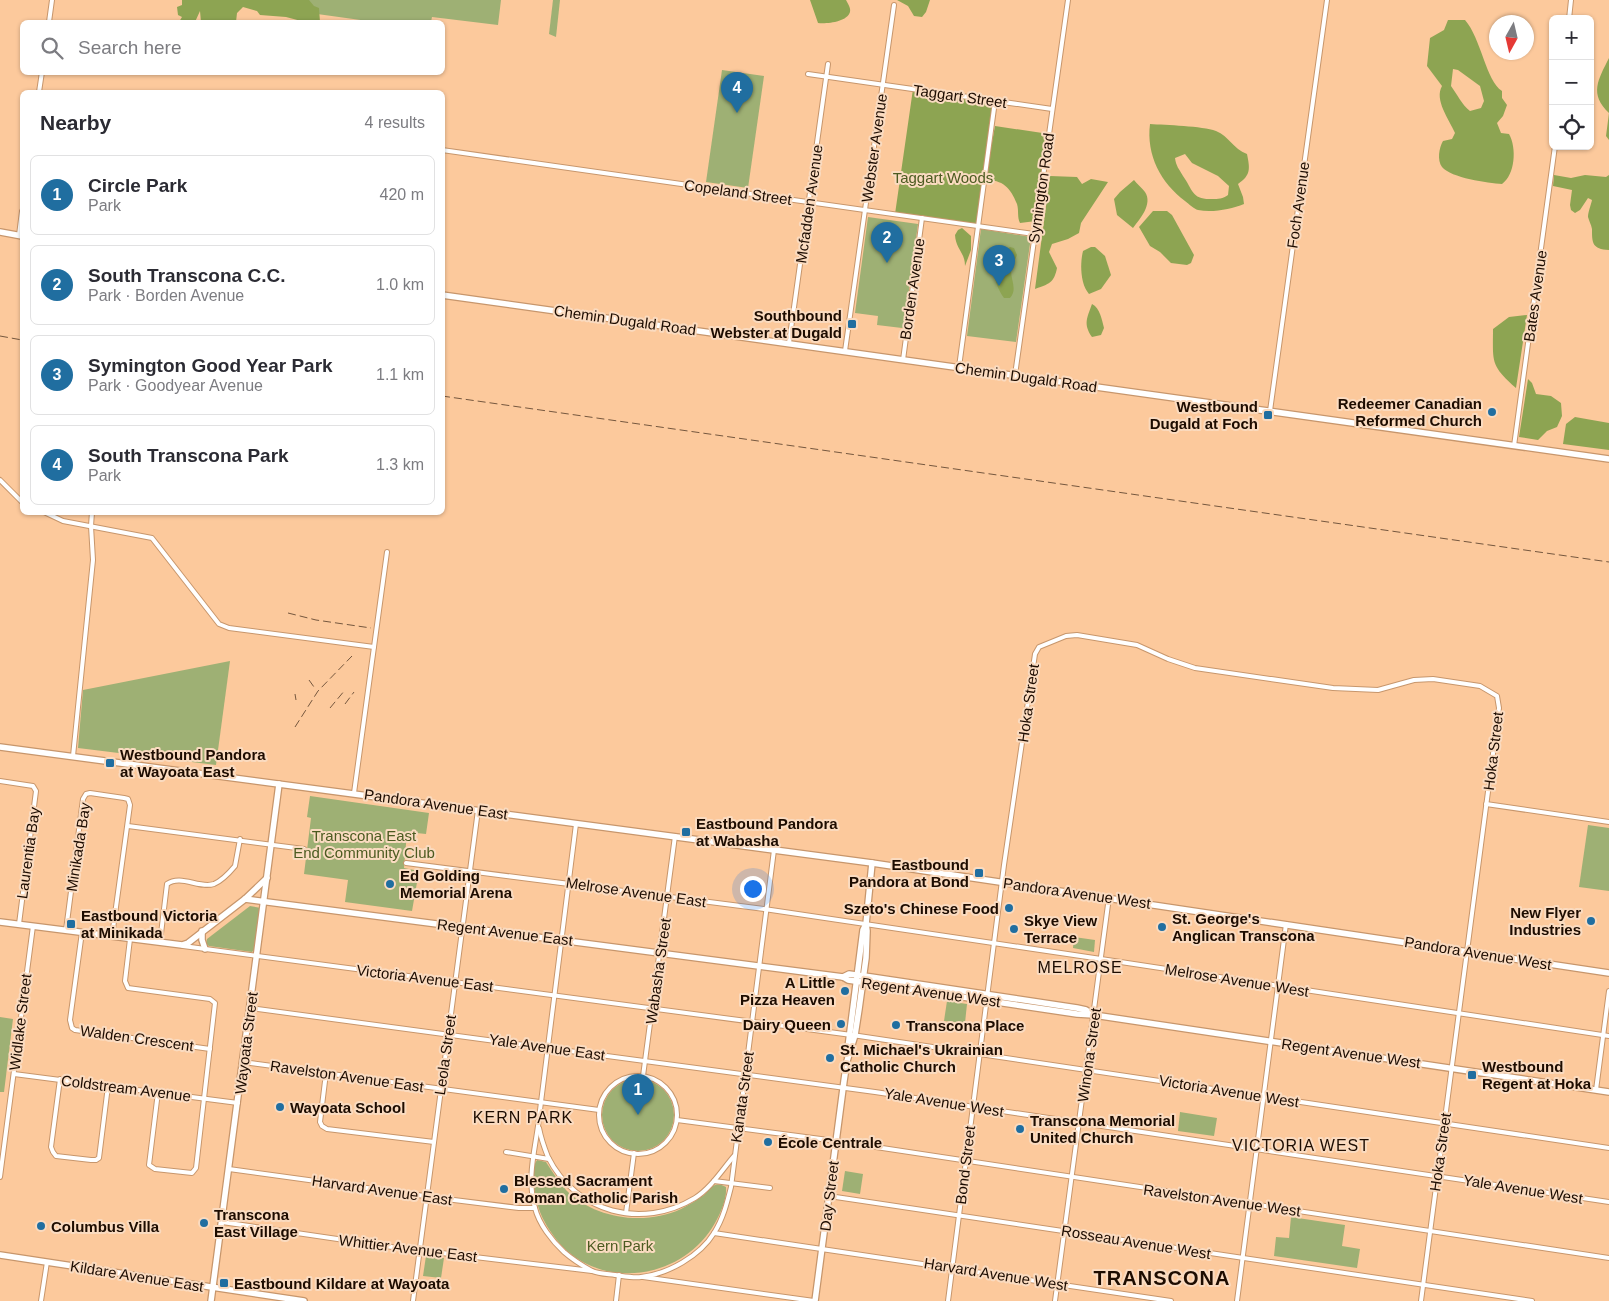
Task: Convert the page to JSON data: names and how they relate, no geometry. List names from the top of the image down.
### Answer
{
  "streets": {
    "main road": [
      "Chemin Dugald Road",
      "Pandora Avenue East",
      "Pandora Avenue West",
      "Regent Avenue East",
      "Victoria Avenue East",
      "Regent Avenue West",
      "Wayoata Street",
      "Day Street",
      "Kildare Avenue East"
    ],
    "street": [
      "Taggart Street",
      "Webster Avenue",
      "Symington Road",
      "Copeland Street",
      "Mcfadden Avenue",
      "Foch Avenue",
      "Borden Avenue",
      "Bates Avenue",
      "Hoka Street",
      "Minikada Bay",
      "Laurentia Bay",
      "Melrose Avenue East",
      "Wabasha Street",
      "Melrose Avenue West",
      "Widlake Street",
      "Walden Crescent",
      "Yale Avenue East",
      "Leola Street",
      "Winona Street",
      "Ravelston Avenue East",
      "Coldstream Avenue",
      "Victoria Avenue West",
      "Kanata Street",
      "Yale Avenue West",
      "Bond Street",
      "Harvard Avenue East",
      "Ravelston Avenue West",
      "Rosseau Avenue West",
      "Whittier Avenue East",
      "Harvard Avenue West"
    ]
  },
  "crossings": [
    ["Taggart Street", "Webster Avenue"],
    ["Taggart Street", "Symington Road"],
    ["Taggart Street", "Mcfadden Avenue"],
    ["Webster Avenue", "Copeland Street"],
    ["Webster Avenue", "Chemin Dugald Road"],
    ["Symington Road", "Copeland Street"],
    ["Symington Road", "Chemin Dugald Road"],
    ["Copeland Street", "Mcfadden Avenue"],
    ["Copeland Street", "Borden Avenue"],
    ["Mcfadden Avenue", "Chemin Dugald Road"],
    ["Foch Avenue", "Chemin Dugald Road"],
    ["Borden Avenue", "Chemin Dugald Road"],
    ["Bates Avenue", "Chemin Dugald Road"],
    ["Hoka Street", "Pandora Avenue West"],
    ["Hoka Street", "Melrose Avenue West"],
    ["Hoka Street", "Regent Avenue West"],
    ["Hoka Street", "Victoria Avenue West"],
    ["Hoka Street", "Yale Avenue West"],
    ["Hoka Street", "Bond Street"],
    ["Hoka Street", "Ravelston Avenue West"],
    ["Hoka Street", "Rosseau Avenue West"],
    ["Pandora Avenue East", "Pandora Avenue West"],
    ["Pandora Avenue East", "Wabasha Street"],
    ["Pandora Avenue East", "Wayoata Street"],
    ["Pandora Avenue East", "Leola Street"],
    ["Pandora Avenue East", "Kanata Street"],
    ["Pandora Avenue East", "Day Street"],
    ["Minikada Bay", "Victoria Avenue East"],
    ["Laurentia Bay", "Victoria Avenue East"],
    ["Melrose Avenue East", "Wabasha Street"],
    ["Melrose Avenue East", "Melrose Avenue West"],
    ["Melrose Avenue East", "Leola Street"],
    ["Melrose Avenue East", "Kanata Street"],
    ["Melrose Avenue East", "Day Street"],
    ["Pandora Avenue West", "Winona Street"],
    ["Pandora Avenue West", "Bond Street"],
    ["Pandora Avenue West", "Day Street"],
    ["Regent Avenue East", "Wabasha Street"],
    ["Regent Avenue East", "Regent Avenue West"],
    ["Regent Avenue East", "Wayoata Street"],
    ["Regent Avenue East", "Leola Street"],
    ["Regent Avenue East", "Kanata Street"],
    ["Wabasha Street", "Victoria Avenue East"],
    ["Wabasha Street", "Yale Avenue East"],
    ["Wabasha Street", "Ravelston Avenue East"],
    ["Victoria Avenue East", "Widlake Street"],
    ["Victoria Avenue East", "Walden Crescent"],
    ["Victoria Avenue East", "Wayoata Street"],
    ["Victoria Avenue East", "Leola Street"],
    ["Victoria Avenue East", "Victoria Avenue West"],
    ["Victoria Avenue East", "Kanata Street"],
    ["Victoria Avenue East", "Day Street"],
    ["Melrose Avenue West", "Winona Street"],
    ["Melrose Avenue West", "Bond Street"],
    ["Melrose Avenue West", "Day Street"],
    ["Regent Avenue West", "Winona Street"],
    ["Regent Avenue West", "Bond Street"],
    ["Regent Avenue West", "Day Street"],
    ["Widlake Street", "Coldstream Avenue"],
    ["Wayoata Street", "Yale Avenue East"],
    ["Wayoata Street", "Ravelston Avenue East"],
    ["Wayoata Street", "Coldstream Avenue"],
    ["Wayoata Street", "Harvard Avenue East"],
    ["Wayoata Street", "Whittier Avenue East"],
    ["Wayoata Street", "Kildare Avenue East"],
    ["Yale Avenue East", "Leola Street"],
    ["Yale Avenue East", "Kanata Street"],
    ["Yale Avenue East", "Yale Avenue West"],
    ["Yale Avenue East", "Day Street"],
    ["Leola Street", "Ravelston Avenue East"],
    ["Leola Street", "Harvard Avenue East"],
    ["Leola Street", "Whittier Avenue East"],
    ["Winona Street", "Victoria Avenue West"],
    ["Winona Street", "Yale Avenue West"],
    ["Winona Street", "Ravelston Avenue West"],
    ["Winona Street", "Rosseau Avenue West"],
    ["Winona Street", "Harvard Avenue West"],
    ["Victoria Avenue West", "Bond Street"],
    ["Victoria Avenue West", "Day Street"],
    ["Kanata Street", "Whittier Avenue East"],
    ["Yale Avenue West", "Bond Street"],
    ["Yale Avenue West", "Day Street"],
    ["Bond Street", "Ravelston Avenue West"],
    ["Bond Street", "Rosseau Avenue West"],
    ["Bond Street", "Harvard Avenue West"],
    ["Day Street", "Ravelston Avenue West"],
    ["Day Street", "Rosseau Avenue West"],
    ["Day Street", "Harvard Avenue West"]
  ],
  "districts": [
    "MELROSE",
    "KERN PARK",
    "VICTORIA WEST",
    "TRANSCONA"
  ],
  "parks": ["Taggart Woods", "Transcona East End Community Club", "Kern Park"],
  "places": {
    "transit": [
      "Southbound Webster at Dugald",
      "Westbound Dugald at Foch",
      "Westbound Pandora at Wayoata East",
      "Eastbound Pandora at Wabasha",
      "Eastbound Pandora at Bond",
      "Eastbound Victoria at Minikada",
      "Westbound Regent at Hoka",
      "Eastbound Kildare at Wayoata"
    ],
    "other": [
      "Redeemer Canadian Reformed Church",
      "Ed Golding Memorial Arena",
      "Szeto's Chinese Food",
      "New Flyer Industries",
      "St. George's Anglican Transcona",
      "Skye View Terrace",
      "A Little Pizza Heaven",
      "Dairy Queen",
      "Transcona Place",
      "St. Michael's Ukrainian Catholic Church",
      "Wayoata School",
      "Transcona Memorial United Church",
      "École Centrale",
      "Blessed Sacrament Roman Catholic Parish",
      "Transcona East Village",
      "Columbus Villa"
    ]
  },
  "north": "bottom",
  "page": {
    "map_buttons": ["+", "−"],
    "search": "Search here",
    "pins": [
      "4",
      "2",
      "3",
      "1"
    ],
    "heading": ["Nearby", "4 results"],
    "list": [
      {
        "mark": "1",
        "name": "Circle Park",
        "note": "Park",
        "value": "420 m"
      },
      {
        "mark": "2",
        "name": "South Transcona C.C.",
        "note": "Park · Borden Avenue",
        "value": "1.0 km"
      },
      {
        "mark": "3",
        "name": "Symington Good Year Park",
        "note": "Park · Goodyear Avenue",
        "value": "1.1 km"
      },
      {
        "mark": "4",
        "name": "South Transcona Park",
        "note": "Park",
        "value": "1.3 km"
      }
    ]
  }
}
